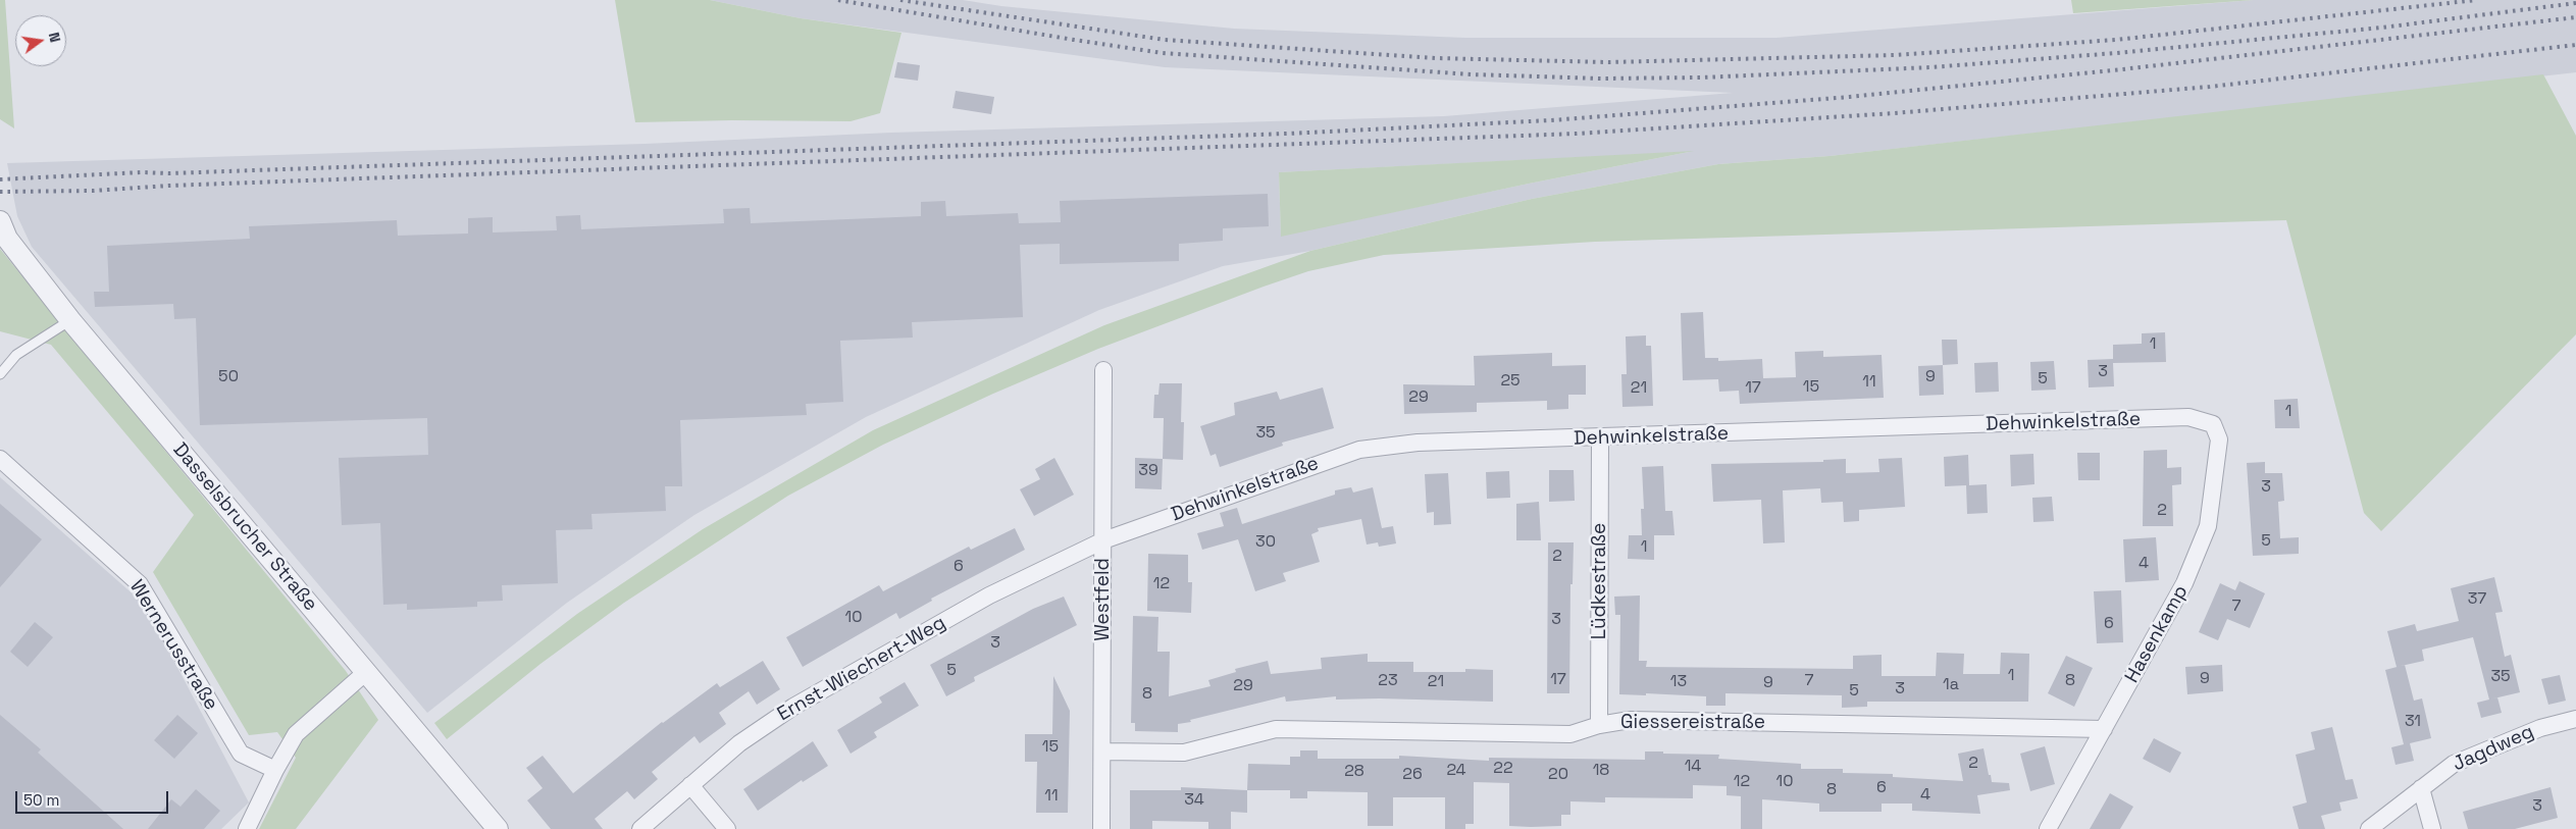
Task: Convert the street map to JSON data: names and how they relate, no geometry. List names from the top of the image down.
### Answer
{
  "streets": {
    "street": [
      "Dehwinkelstraße",
      "Dasselsbrucher Straße",
      "Lüdkestraße",
      "Westfeld",
      "Hasenkamp",
      "Wernerusstraße",
      "Ernst-Wiechert-Weg",
      "Giessereistraße",
      "Jagdweg"
    ]
  },
  "crossings": [
    ["Dehwinkelstraße", "Lüdkestraße"],
    ["Dehwinkelstraße", "Westfeld"],
    ["Dehwinkelstraße", "Hasenkamp"],
    ["Dehwinkelstraße", "Ernst-Wiechert-Weg"],
    ["Lüdkestraße", "Giessereistraße"],
    ["Westfeld", "Ernst-Wiechert-Weg"],
    ["Westfeld", "Giessereistraße"],
    ["Hasenkamp", "Giessereistraße"]
  ],
  "house_numbers": [
    "1",
    "3",
    "50",
    "9",
    "5",
    "25",
    "11",
    "15",
    "21",
    "17",
    "29",
    "1",
    "35",
    "39",
    "3",
    "2",
    "5",
    "30",
    "1",
    "2",
    "4",
    "6",
    "12",
    "37",
    "7",
    "10",
    "3",
    "6",
    "3",
    "5",
    "1",
    "35",
    "9",
    "17",
    "23",
    "7",
    "8",
    "21",
    "13",
    "9",
    "1a",
    "29",
    "3",
    "5",
    "8",
    "31",
    "15",
    "2",
    "14",
    "22",
    "24",
    "18",
    "28",
    "26",
    "20",
    "12",
    "10",
    "6",
    "8",
    "4",
    "11",
    "34",
    "3"
  ],
  "scale_bar": "50 m",
  "north": "right"
}
